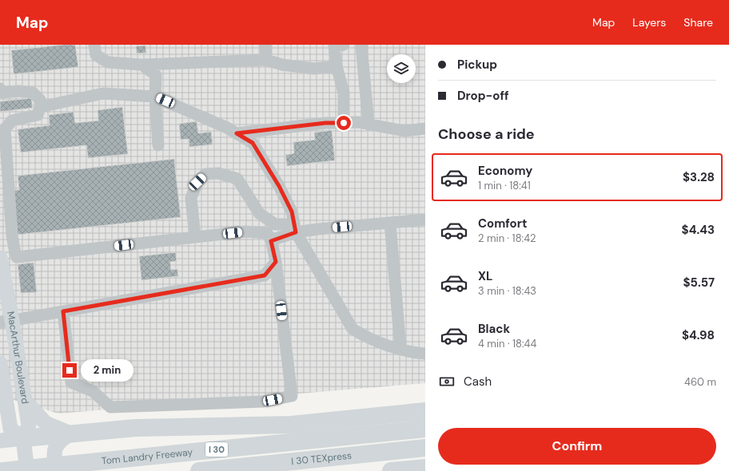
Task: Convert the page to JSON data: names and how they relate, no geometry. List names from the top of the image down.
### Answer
{
  "streets": {
    "highway": ["I 30", "Tom Landry Freeway", "I 30 TEXpress"],
    "main road": ["MacArthur Boulevard"]
  },
  "page": {
    "header": "Map",
    "nav": ["Map", "Layers", "Share"],
    "banner": ["Pickup", "Drop-off"],
    "heading": "Choose a ride",
    "list": [
      {
        "name": "Economy",
        "note": "1 min · 18:41",
        "value": "$3.28"
      },
      {
        "name": "Comfort",
        "note": "2 min · 18:42",
        "value": "$4.43"
      },
      {
        "name": "XL",
        "note": "3 min · 18:43",
        "value": "$5.57"
      },
      {
        "name": "Black",
        "note": "4 min · 18:44",
        "value": "$4.98"
      }
    ],
    "bubble": "2 min",
    "pay": ["Cash", "460 m"],
    "buttons": "Confirm"
  }
}
